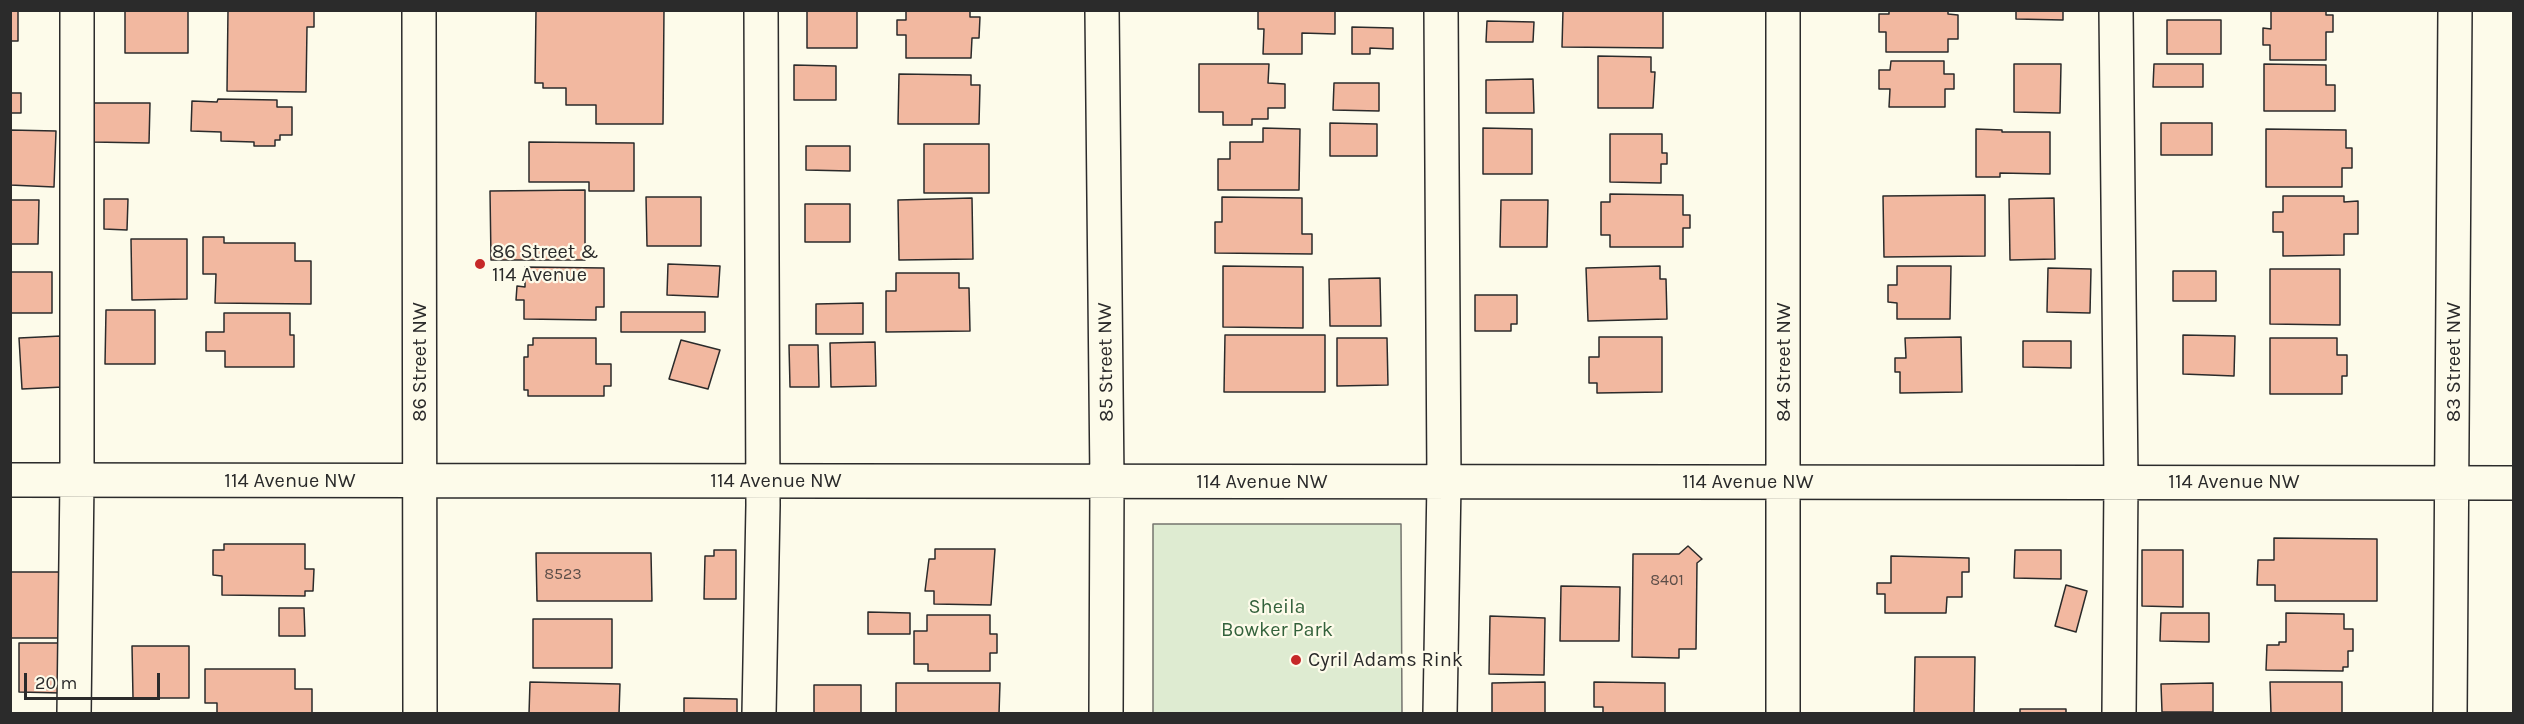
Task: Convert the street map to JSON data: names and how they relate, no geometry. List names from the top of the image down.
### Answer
{
  "streets": {
    "street": [
      "86 Street NW",
      "85 Street NW",
      "84 Street NW",
      "83 Street NW",
      "114 Avenue NW"
    ]
  },
  "crossings": [
    ["86 Street NW", "114 Avenue NW"],
    ["85 Street NW", "114 Avenue NW"],
    ["84 Street NW", "114 Avenue NW"],
    ["83 Street NW", "114 Avenue NW"]
  ],
  "parks": ["Sheila Bowker Park"],
  "places": ["86 Street & 114 Avenue", "Cyril Adams Rink"],
  "house_numbers": ["8523", "8401"],
  "scale_bar": "20 m"
}
